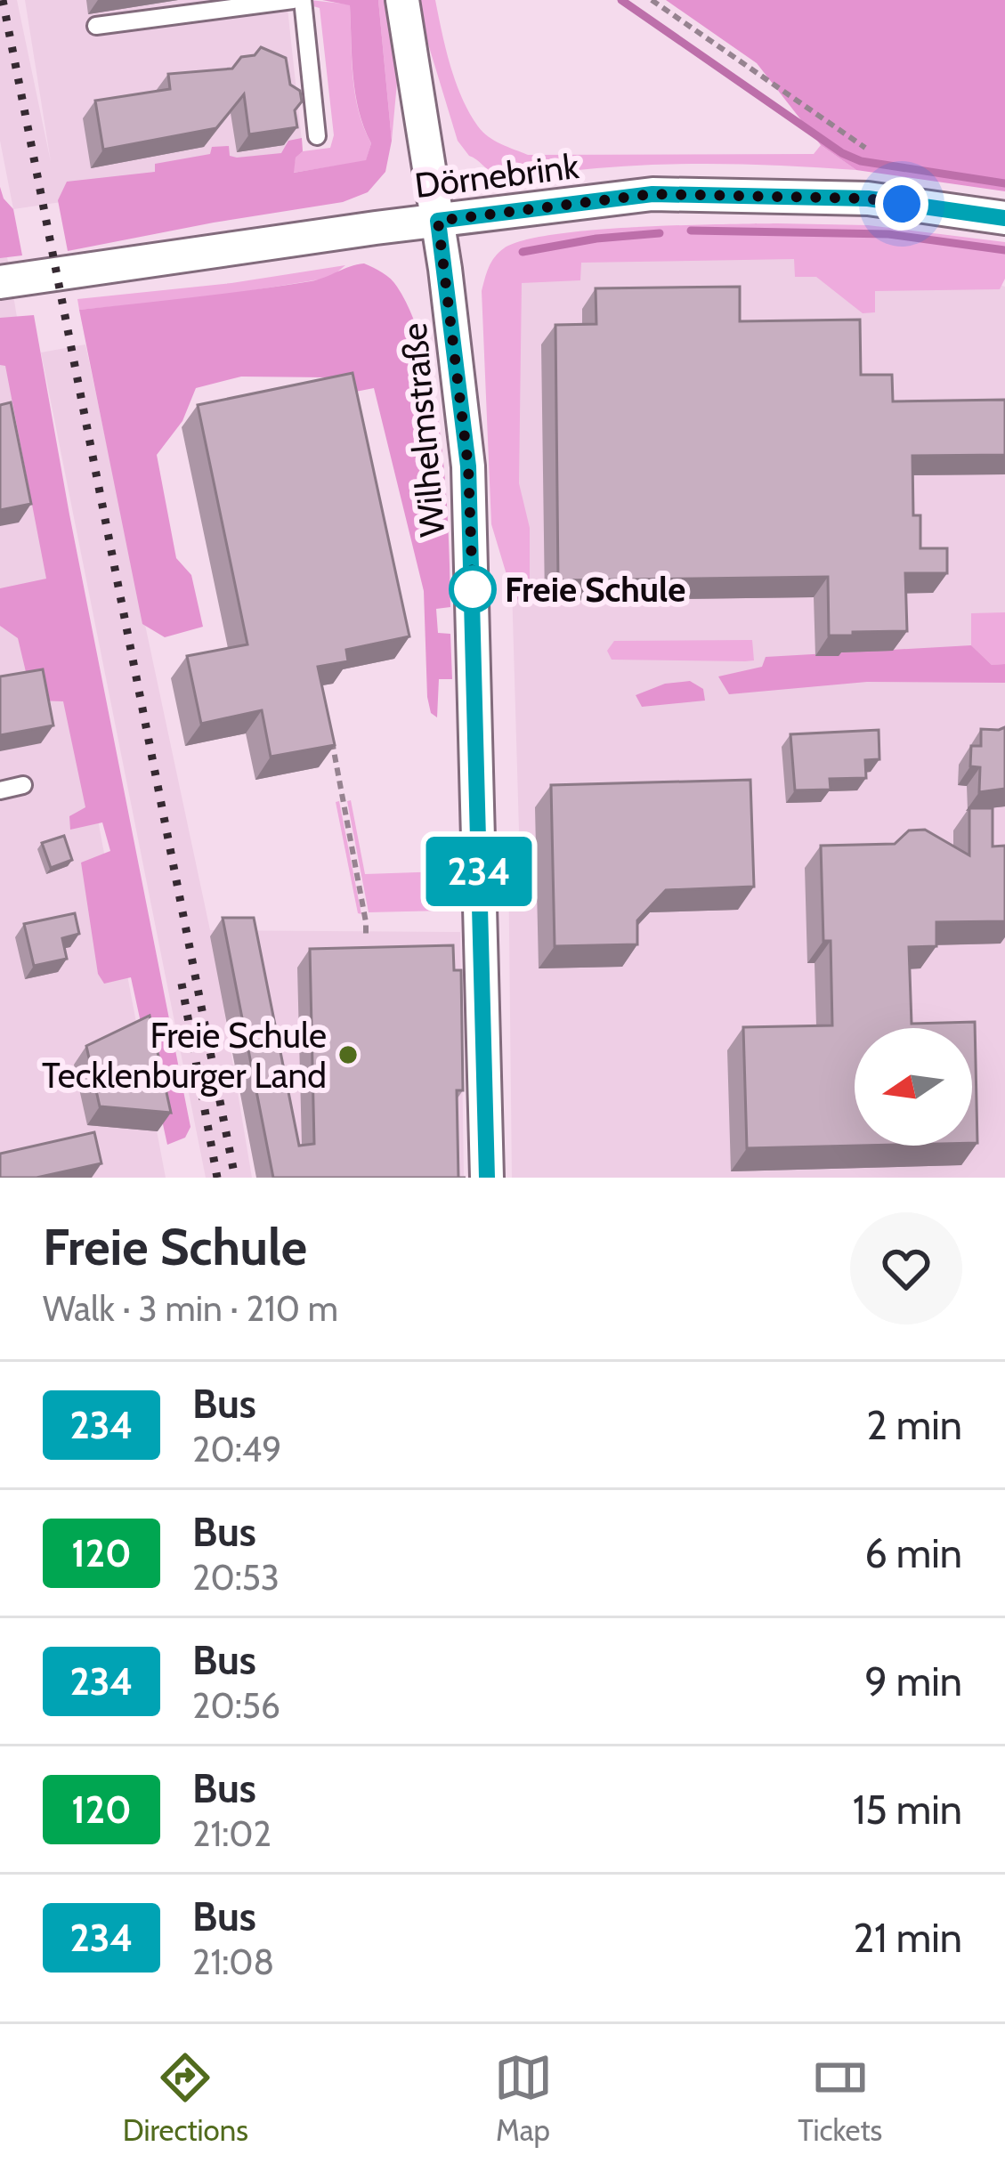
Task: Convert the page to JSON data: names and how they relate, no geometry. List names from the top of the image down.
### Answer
{
  "streets": {
    "street": ["Dörnebrink", "Wilhelmstraße"]
  },
  "crossings": [
    ["Dörnebrink", "Wilhelmstraße"]
  ],
  "places": ["Freie Schule", "Freie Schule Tecklenburger Land"],
  "lines": ["bus line 234"],
  "north": "left",
  "page": {
    "on_map": "234",
    "heading": ["Freie Schule", "Walk · 3 min · 210 m"],
    "list": [
      {
        "mark": "234",
        "name": "Bus",
        "note": "20:49",
        "value": "2 min"
      },
      {
        "mark": "120",
        "name": "Bus",
        "note": "20:53",
        "value": "6 min"
      },
      {
        "mark": "234",
        "name": "Bus",
        "note": "20:56",
        "value": "9 min"
      },
      {
        "mark": "120",
        "name": "Bus",
        "note": "21:02",
        "value": "15 min"
      },
      {
        "mark": "234",
        "name": "Bus",
        "note": "21:08",
        "value": "21 min"
      }
    ],
    "tabs": ["Directions", "Map", "Tickets"]
  }
}
